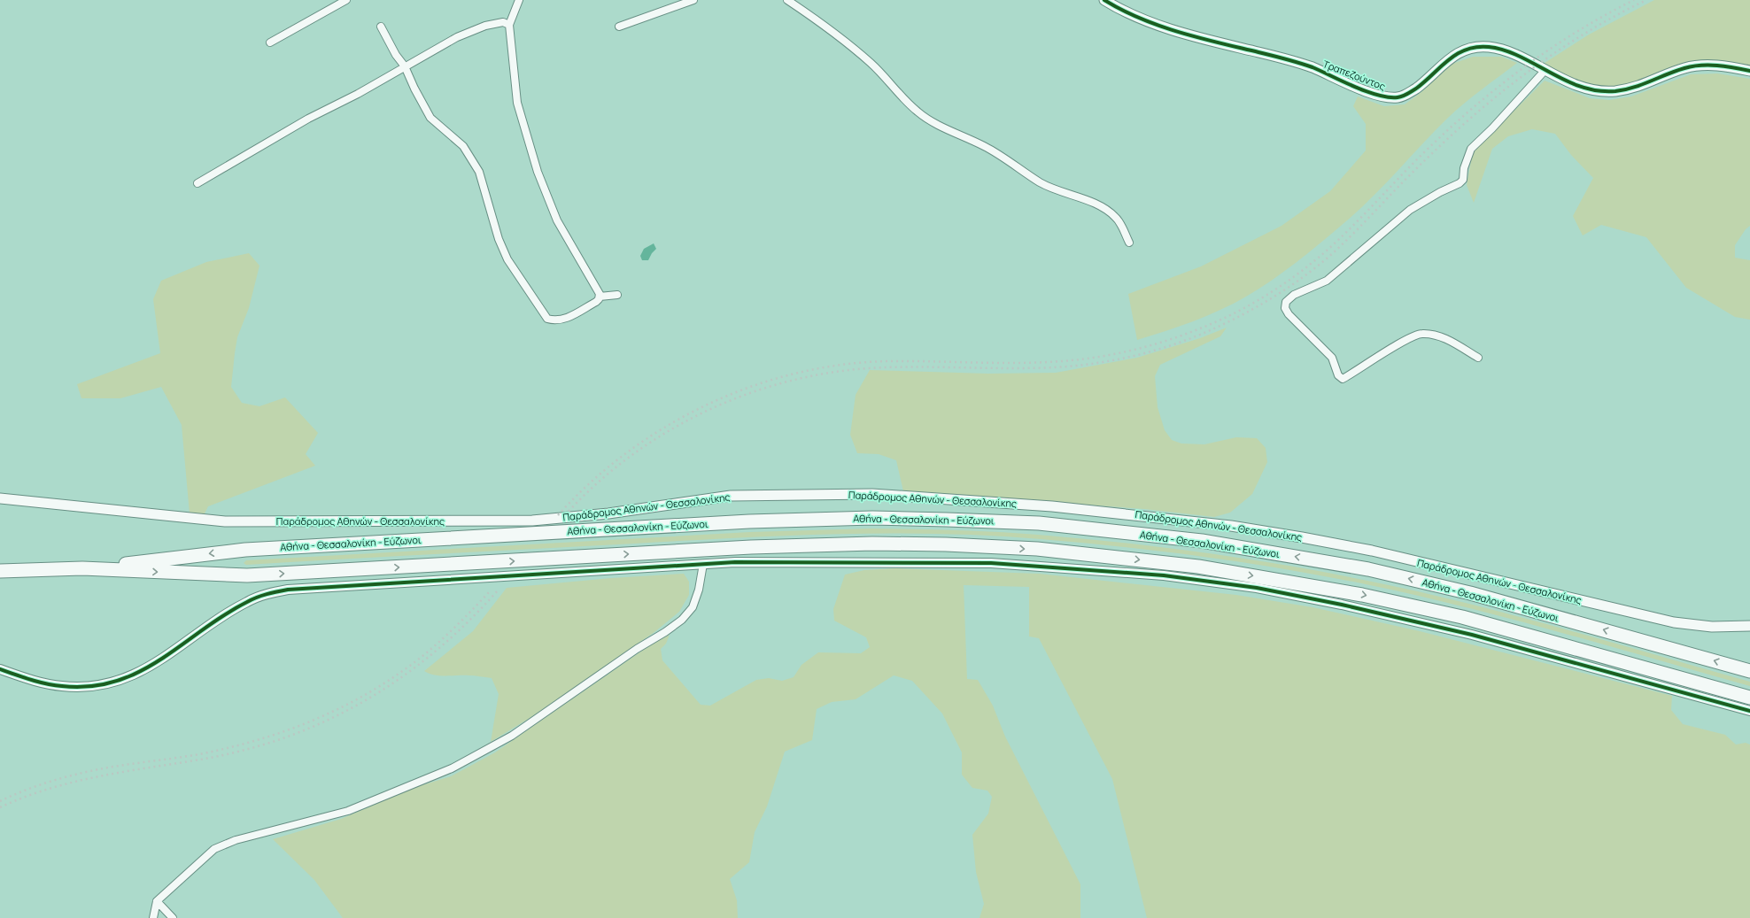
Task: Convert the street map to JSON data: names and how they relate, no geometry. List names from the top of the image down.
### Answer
{
  "streets": {
    "highway": ["Αθήνα - Θεσσαλονίκη - Εύζωνοι"],
    "main road": ["Τραπεζούντος", "Παράδρομος Αθηνών - Θεσσαλονίκης"]
  }
}
